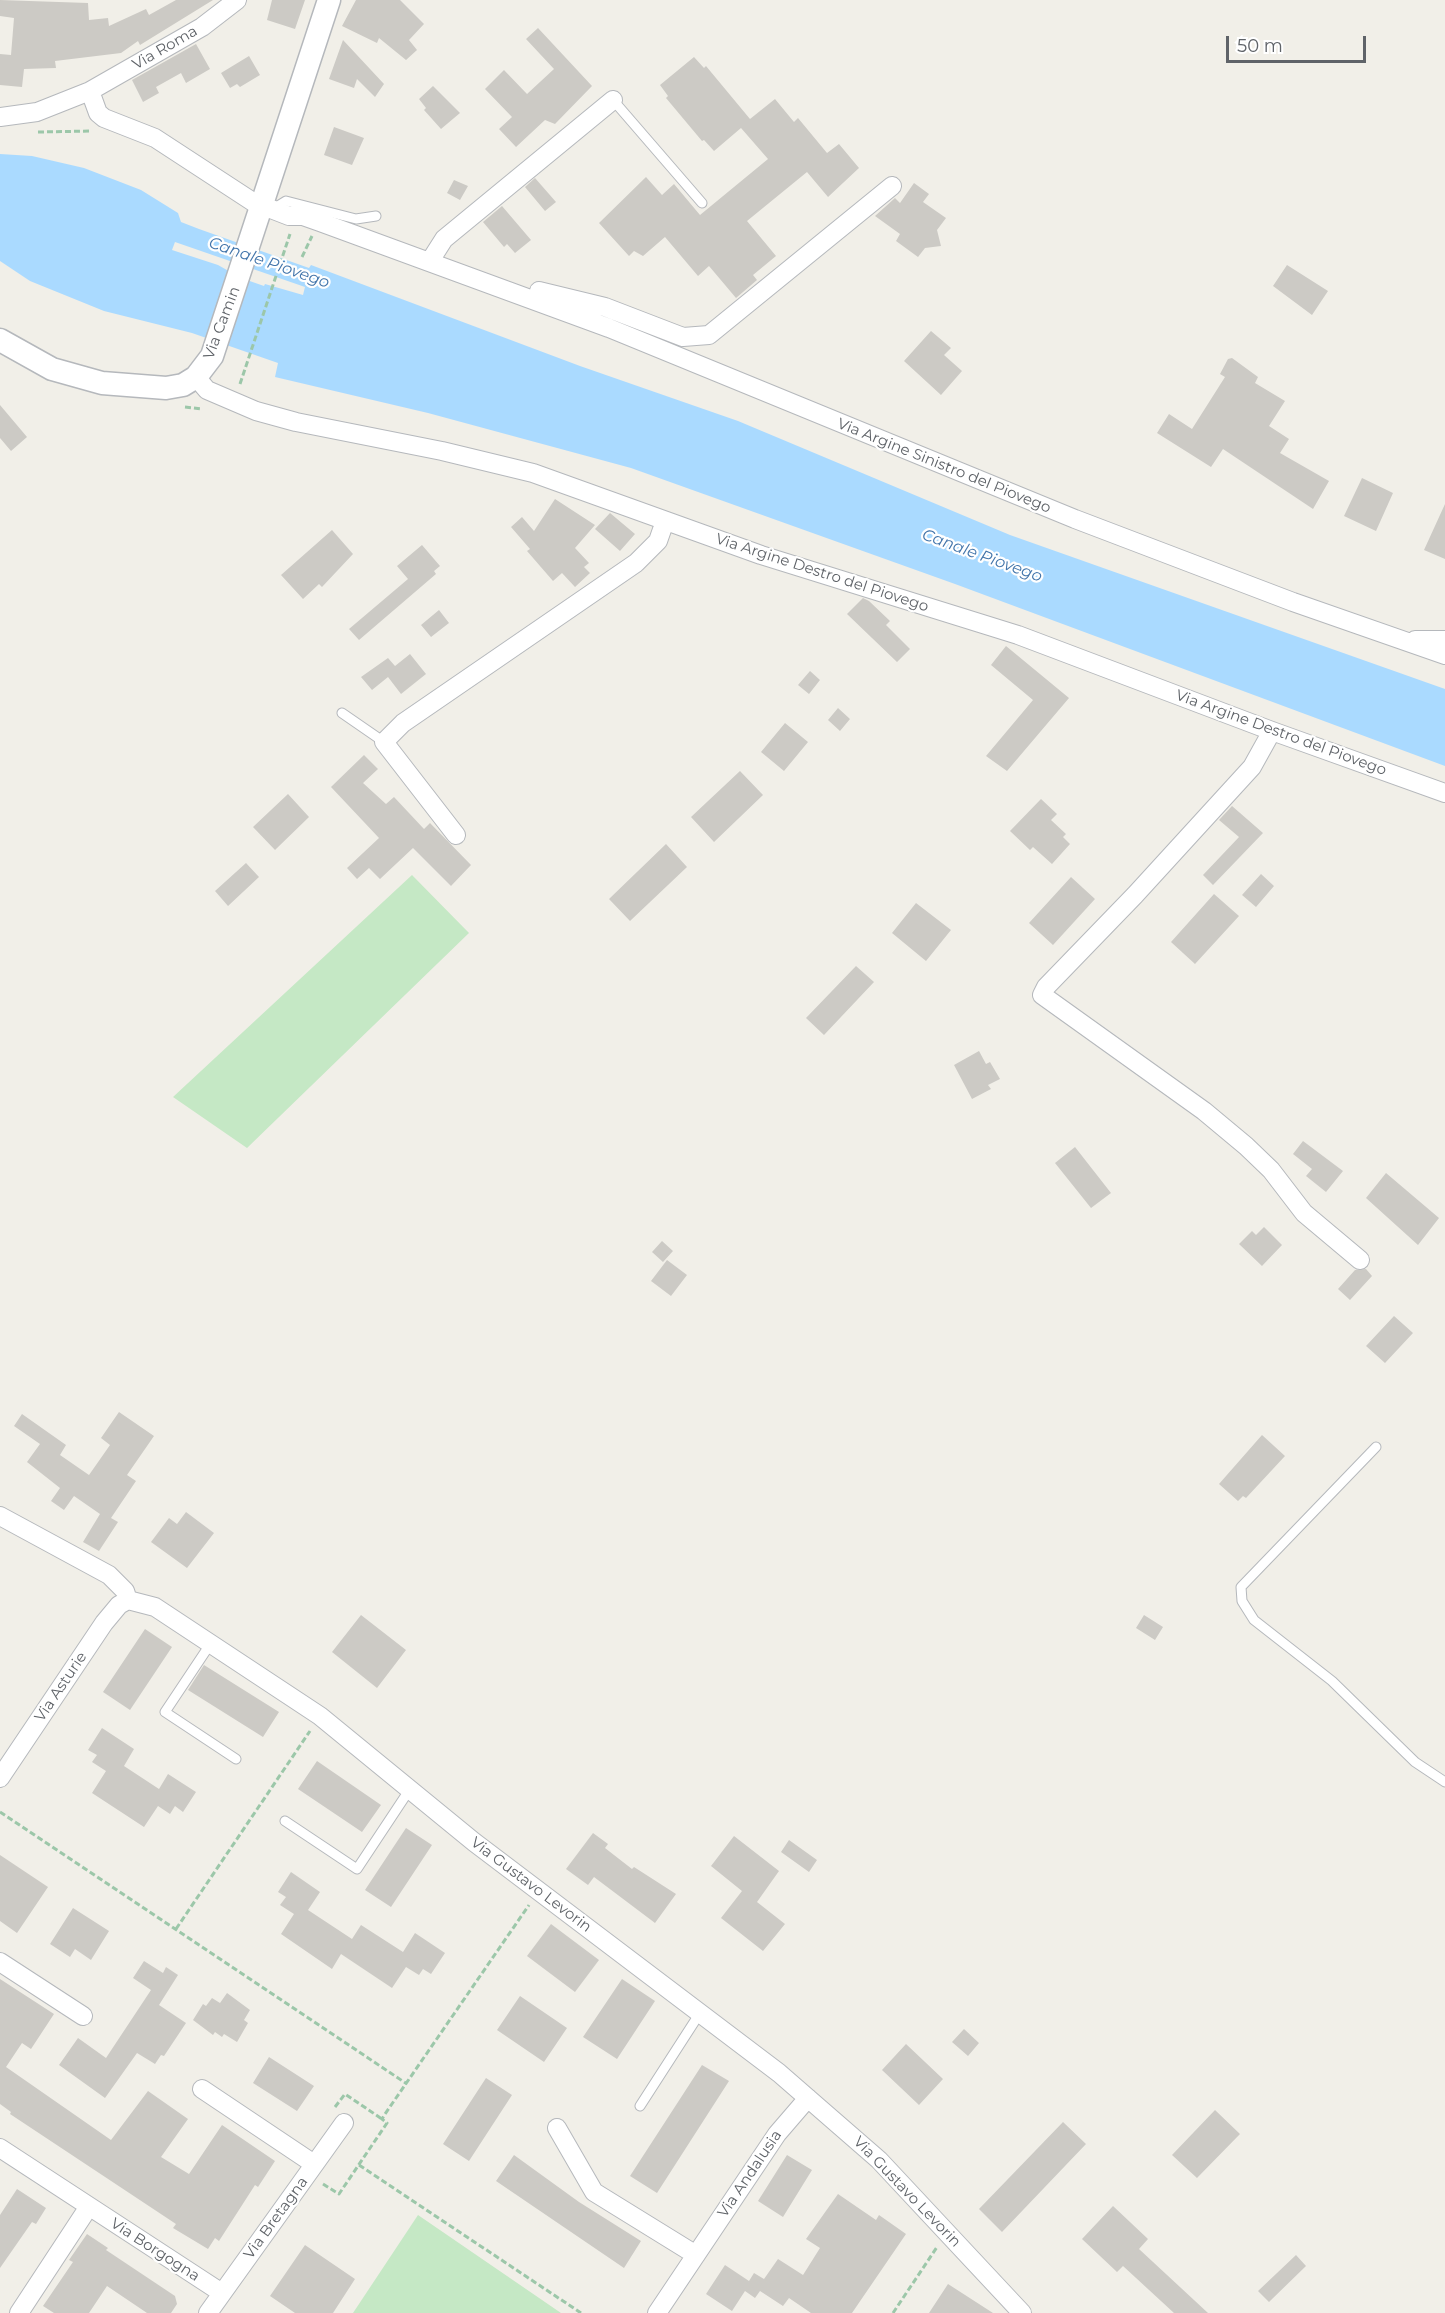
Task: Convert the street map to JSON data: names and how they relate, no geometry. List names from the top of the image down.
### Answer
{
  "streets": {
    "street": [
      "Via Roma",
      "Via Camin",
      "Via Argine Sinistro del Piovego",
      "Via Argine Destro del Piovego",
      "Via Asturie",
      "Via Gustavo Levorin",
      "Via Andalusia",
      "Via Bretagna",
      "Via Borgogna"
    ]
  },
  "crossings": [
    ["Via Roma", "Via Argine Sinistro del Piovego"],
    ["Via Camin", "Via Argine Sinistro del Piovego"],
    ["Via Camin", "Via Argine Destro del Piovego"],
    ["Via Asturie", "Via Gustavo Levorin"],
    ["Via Gustavo Levorin", "Via Andalusia"],
    ["Via Bretagna", "Via Borgogna"]
  ],
  "water": ["Canale Piovego"],
  "scale_bar": "50 m"
}
